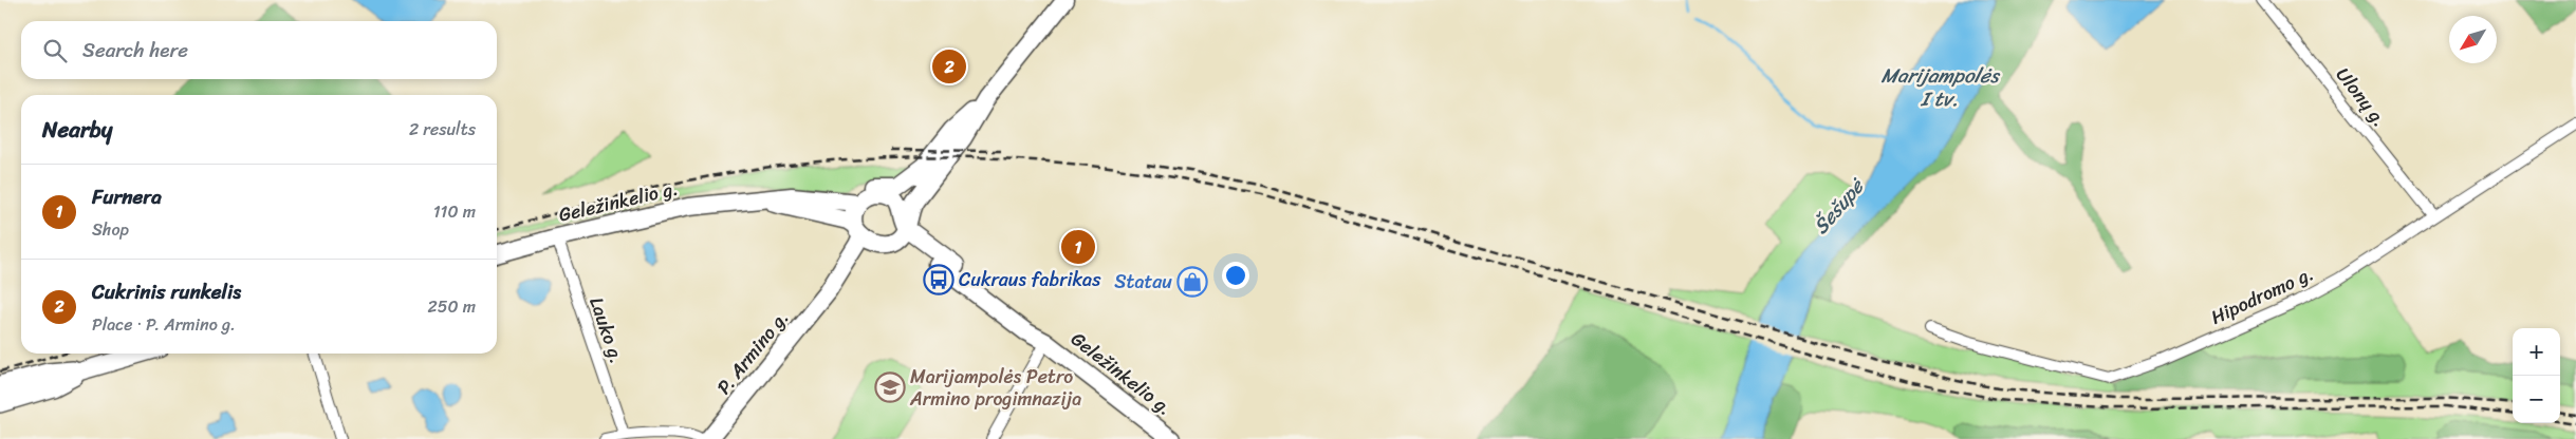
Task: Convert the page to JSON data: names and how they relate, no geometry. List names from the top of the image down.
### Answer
{
  "streets": {
    "main road": ["Geležinkelio g.", "P. Armino g."],
    "street": ["Ulonų g.", "Hipodromo g.", "Lauko g."]
  },
  "crossings": [
    ["Ulonų g.", "Hipodromo g."],
    ["Geležinkelio g.", "Lauko g."],
    ["Geležinkelio g.", "P. Armino g."]
  ],
  "water": ["Marijampolės I tv.", "Šešupė"],
  "places": {
    "bus stop": ["Cukraus fabrikas"],
    "shop": ["Statau"],
    "school or university": ["Marijampolės Petro Armino progimnazija"]
  },
  "north": "bottom left",
  "page": {
    "search": "Search here",
    "pins": ["2", "1"],
    "heading": ["Nearby", "2 results"],
    "list": [
      {
        "mark": "1",
        "name": "Furnera",
        "note": "Shop",
        "value": "110 m"
      },
      {
        "mark": "2",
        "name": "Cukrinis runkelis",
        "note": "Place · P. Armino g.",
        "value": "250 m"
      }
    ],
    "map_buttons": ["+", "−"]
  }
}
